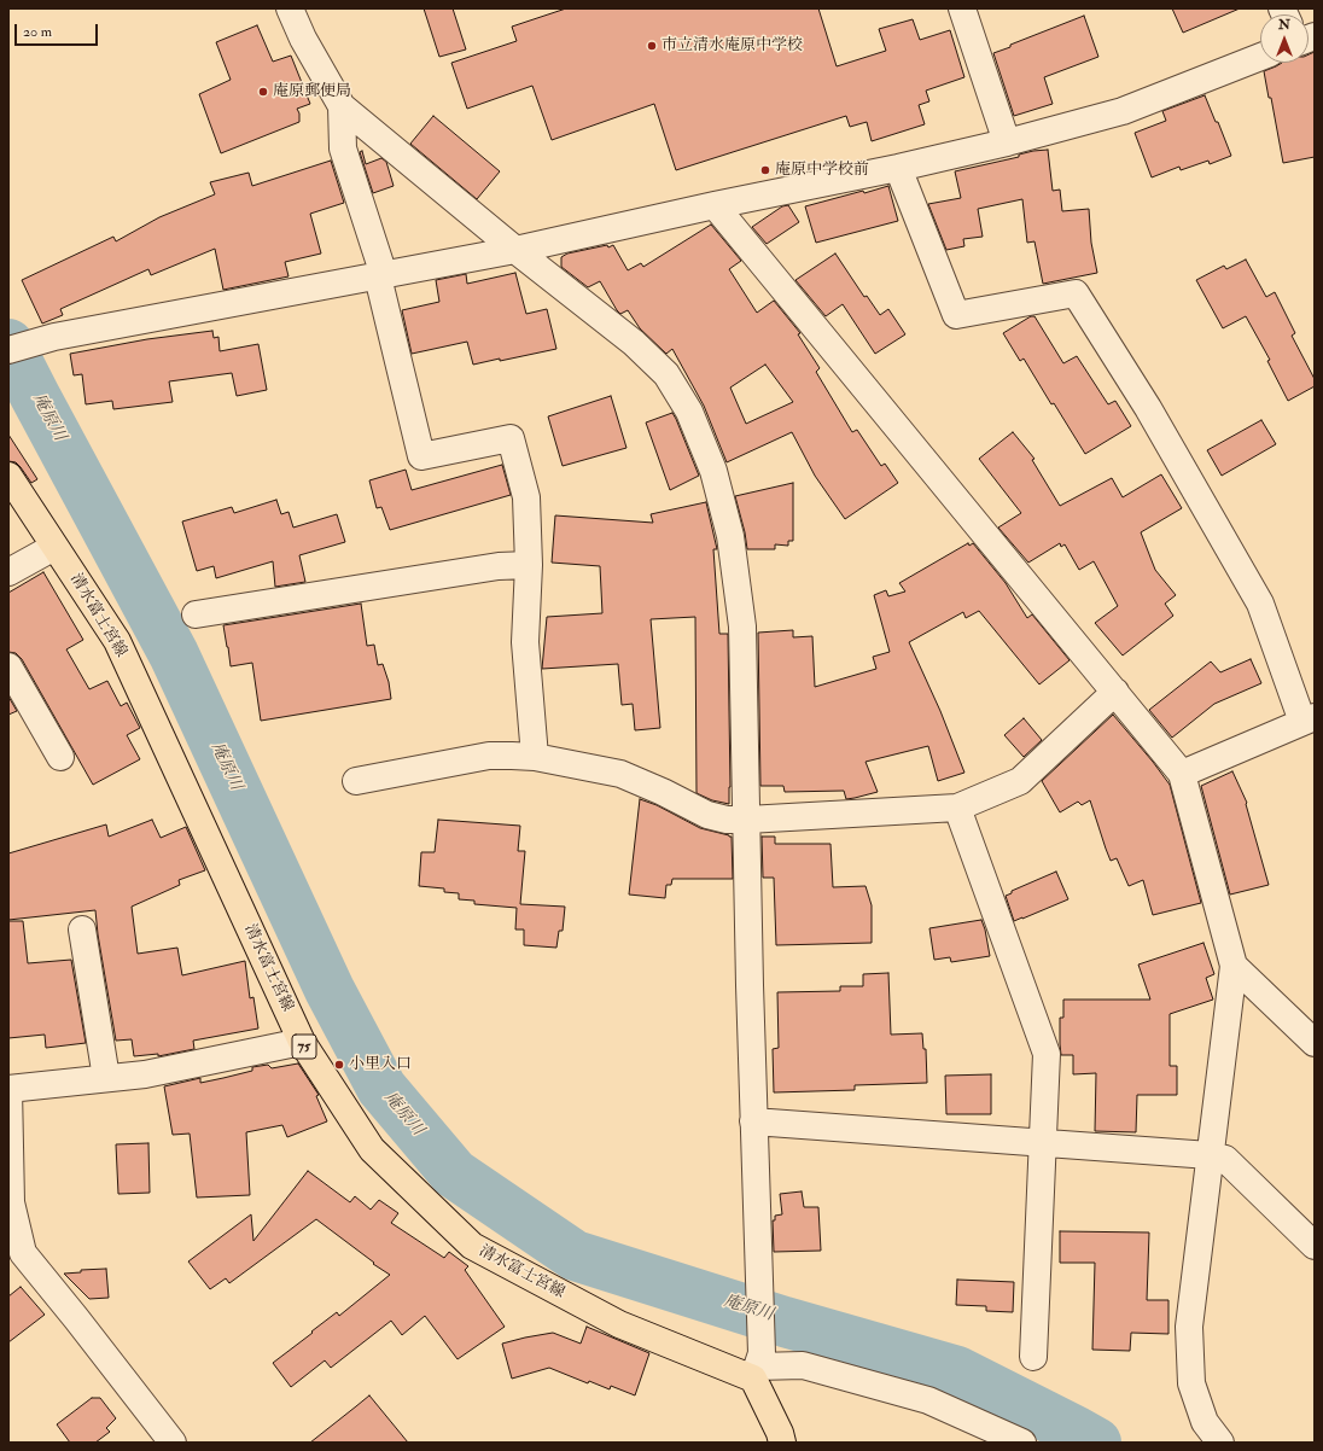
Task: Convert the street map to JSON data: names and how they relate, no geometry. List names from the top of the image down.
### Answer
{
  "streets": {
    "main road": ["清水富士宮線", "75"]
  },
  "water": ["庵原川"],
  "places": [
    "市立清水庵原中学校",
    "庵原郵便局",
    "庵原中学校前",
    "小里入口"
  ],
  "scale_bar": "20 m",
  "north": "top"
}
